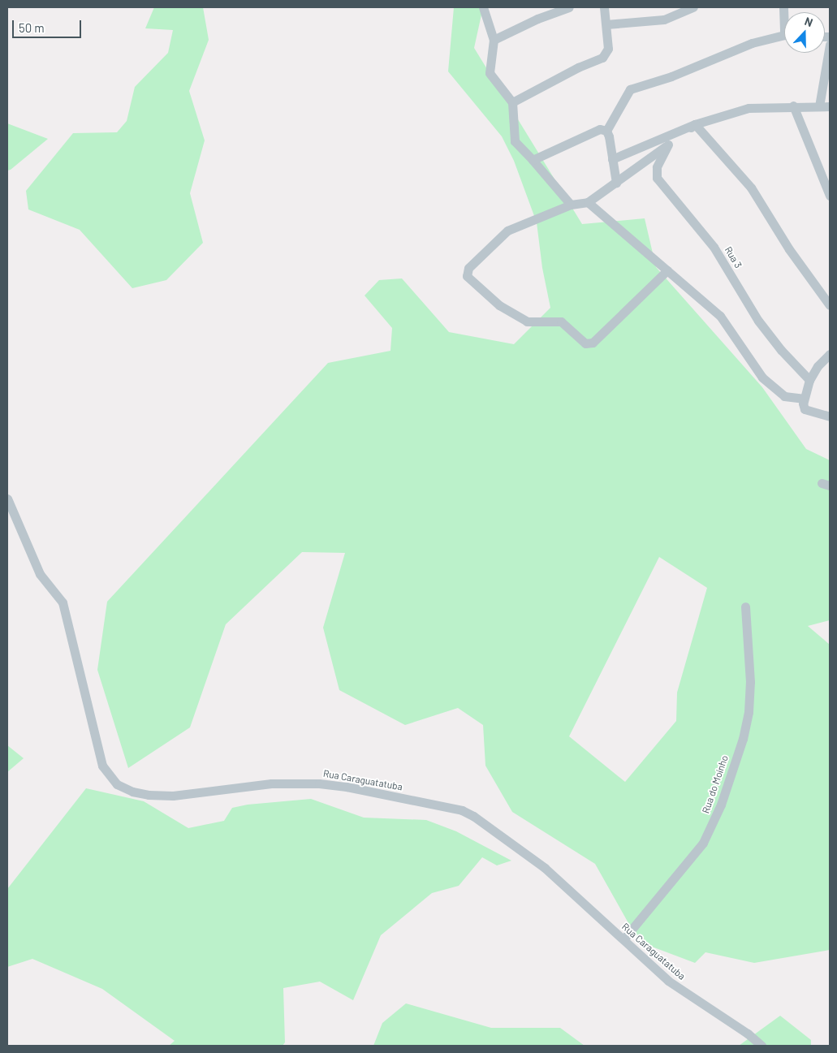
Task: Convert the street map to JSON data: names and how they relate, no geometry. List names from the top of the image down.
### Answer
{
  "streets": {
    "street": ["Rua 3", "Rua Caraguatatuba", "Rua do Moínho"]
  },
  "crossings": [
    ["Rua Caraguatatuba", "Rua do Moínho"]
  ],
  "scale_bar": "50 m",
  "north": "top"
}
